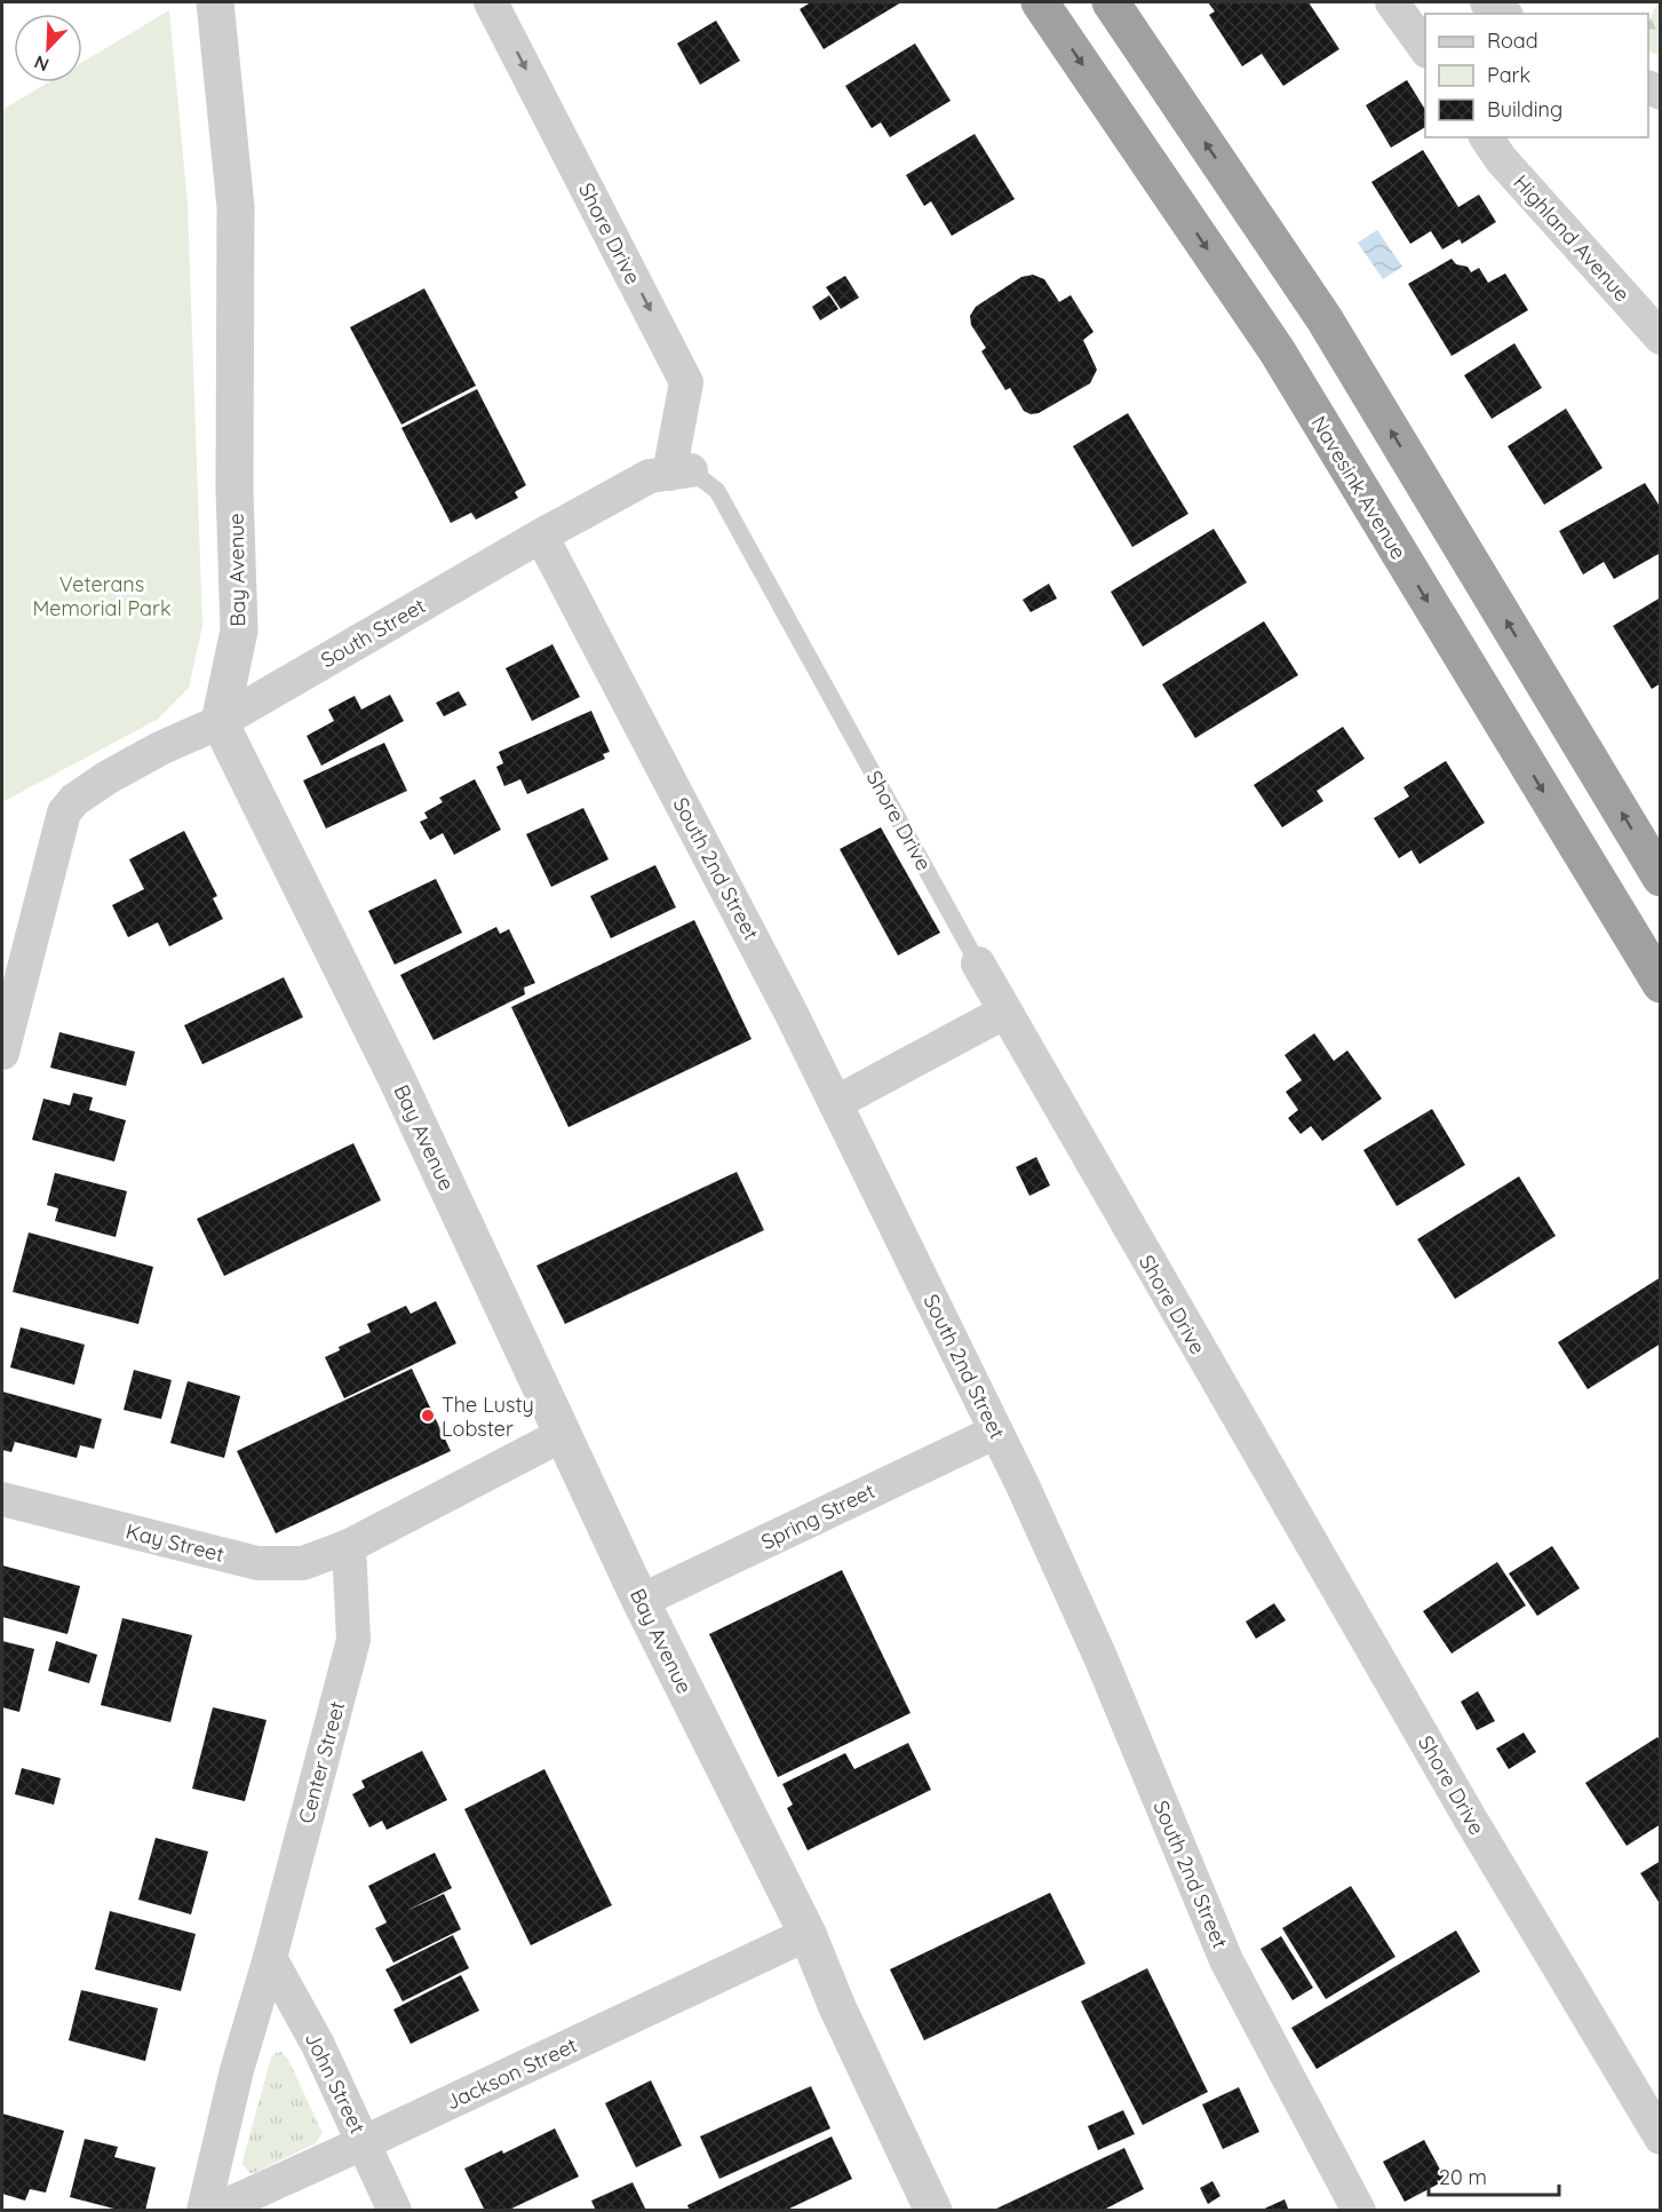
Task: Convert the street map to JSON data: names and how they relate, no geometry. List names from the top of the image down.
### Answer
{
  "streets": {
    "highway": ["Navesink Avenue"],
    "street": [
      "Shore Drive",
      "Highland Avenue",
      "Bay Avenue",
      "South Street",
      "South 2nd Street",
      "Spring Street",
      "Kay Street",
      "Center Street",
      "Jackson Street",
      "John Street"
    ]
  },
  "crossings": [
    ["Shore Drive", "South Street"],
    ["Bay Avenue", "South Street"],
    ["Bay Avenue", "Spring Street"],
    ["Bay Avenue", "Jackson Street"],
    ["South Street", "South 2nd Street"],
    ["South 2nd Street", "Spring Street"],
    ["Kay Street", "Center Street"],
    ["Center Street", "John Street"],
    ["Jackson Street", "John Street"]
  ],
  "parks": ["Veterans Memorial Park"],
  "places": ["The Lusty Lobster"],
  "legend": ["Road", "Park", "Building"],
  "scale_bar": "20 m",
  "north": "bottom left"
}
